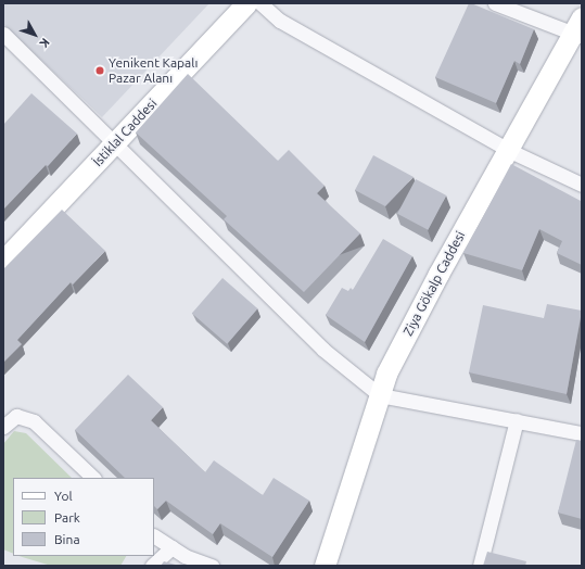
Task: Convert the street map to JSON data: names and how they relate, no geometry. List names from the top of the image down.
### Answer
{
  "streets": {
    "street": ["İstiklal Caddesi", "Ziya Gökalp Caddesi"]
  },
  "places": ["Yenikent Kapalı Pazar Alanı"],
  "legend": ["Yol", "Park", "Bina"],
  "north": "bottom right"
}
